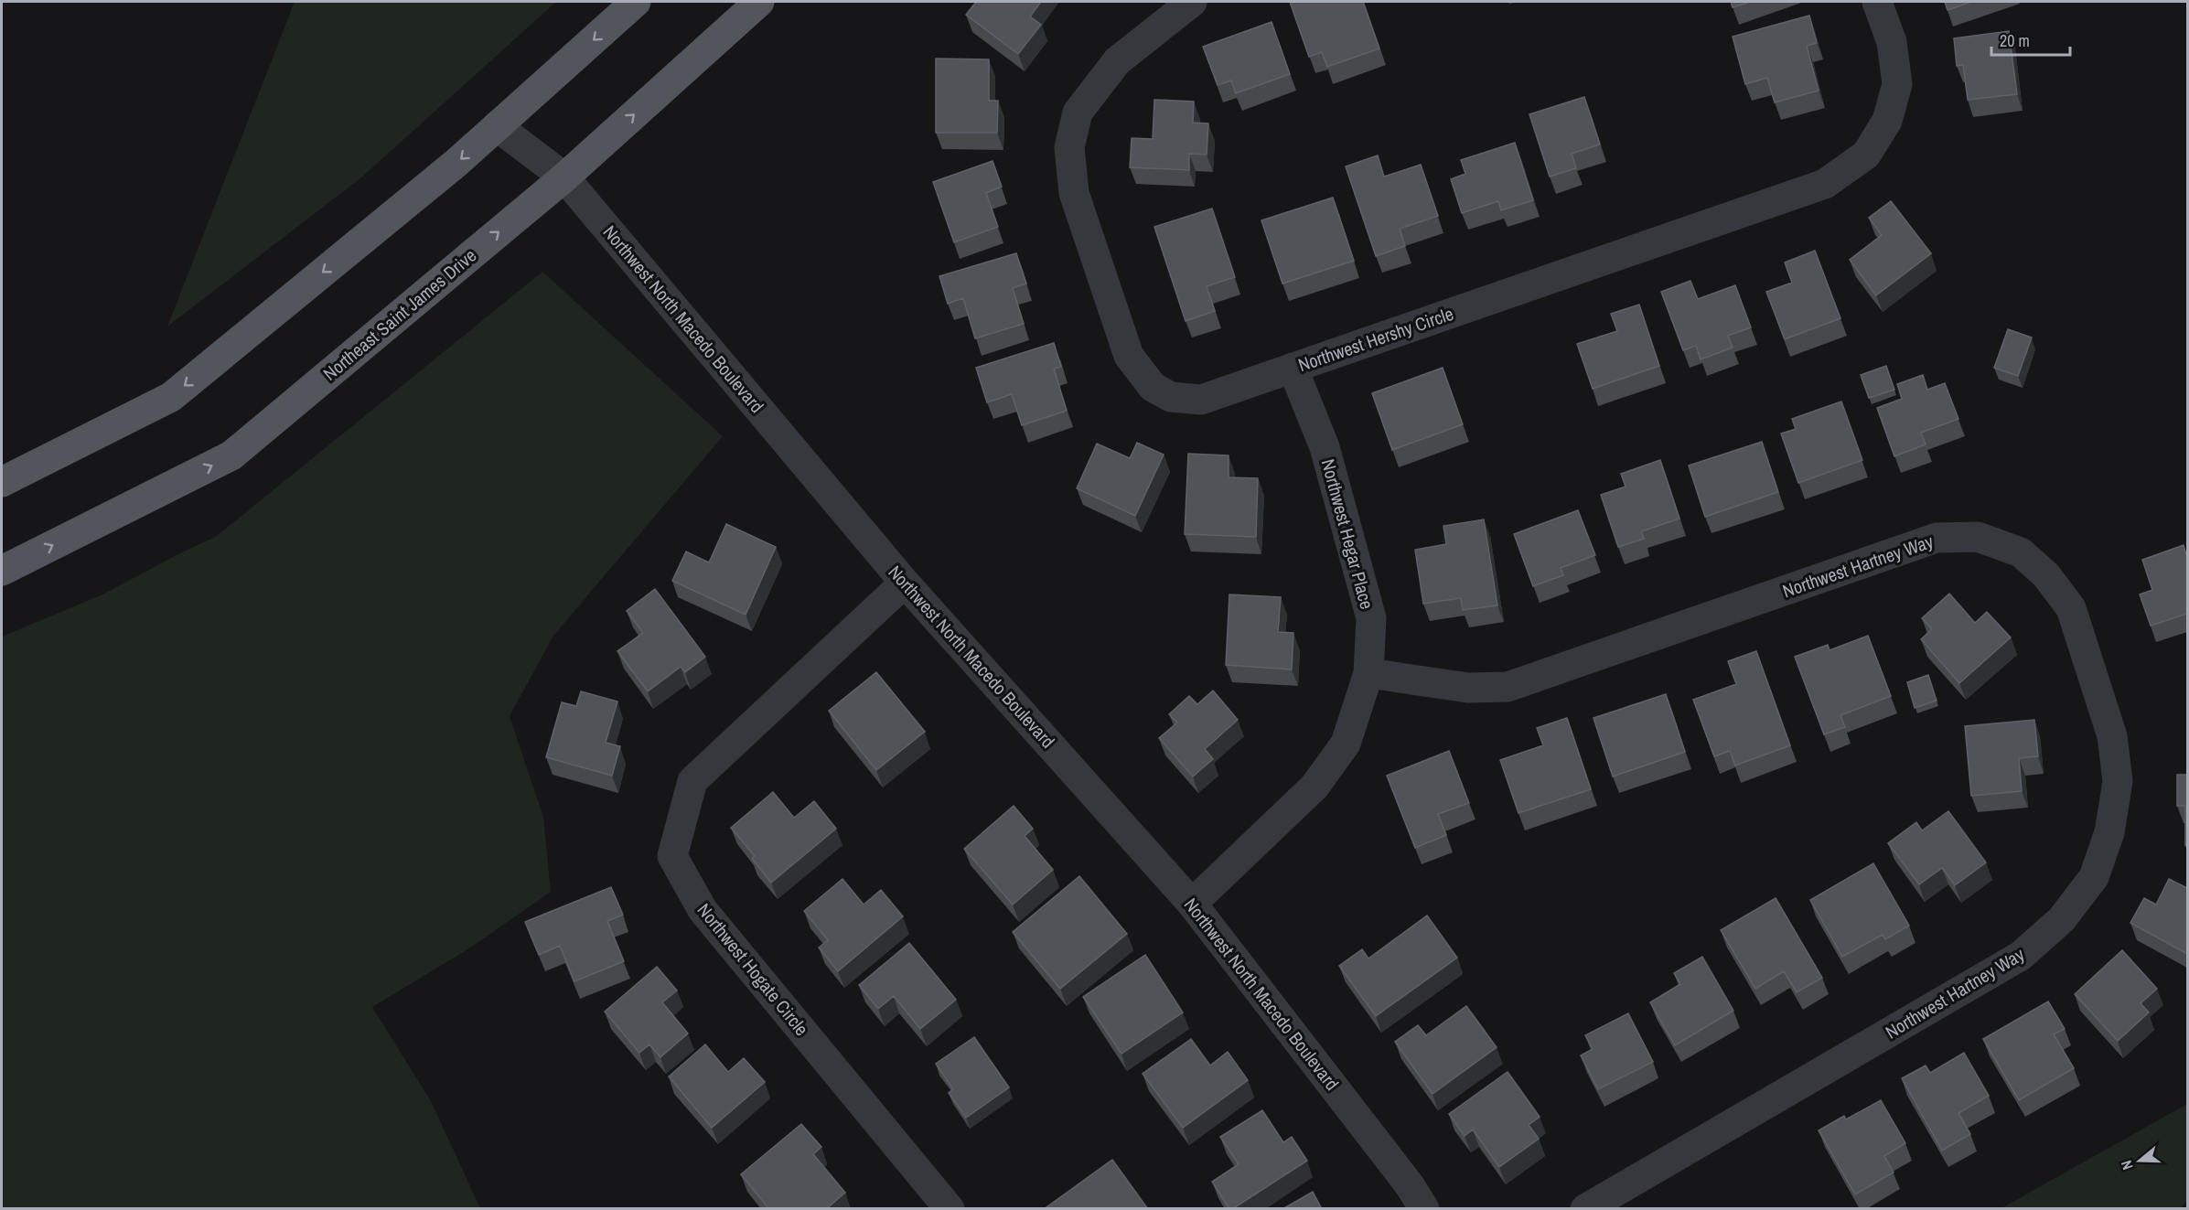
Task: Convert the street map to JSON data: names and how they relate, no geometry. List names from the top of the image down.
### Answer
{
  "streets": {
    "main road": ["Northeast Saint James Drive"],
    "street": [
      "Northwest North Macedo Boulevard",
      "Northwest Hershy Circle",
      "Northwest Hegar Place",
      "Northwest Hartney Way",
      "Northwest Hogate Circle"
    ]
  },
  "crossings": [
    ["Northeast Saint James Drive", "Northwest North Macedo Boulevard"],
    ["Northwest North Macedo Boulevard", "Northwest Hegar Place"],
    ["Northwest North Macedo Boulevard", "Northwest Hogate Circle"],
    ["Northwest Hershy Circle", "Northwest Hegar Place"],
    ["Northwest Hegar Place", "Northwest Hartney Way"]
  ],
  "scale_bar": "20 m",
  "north": "left"
}
